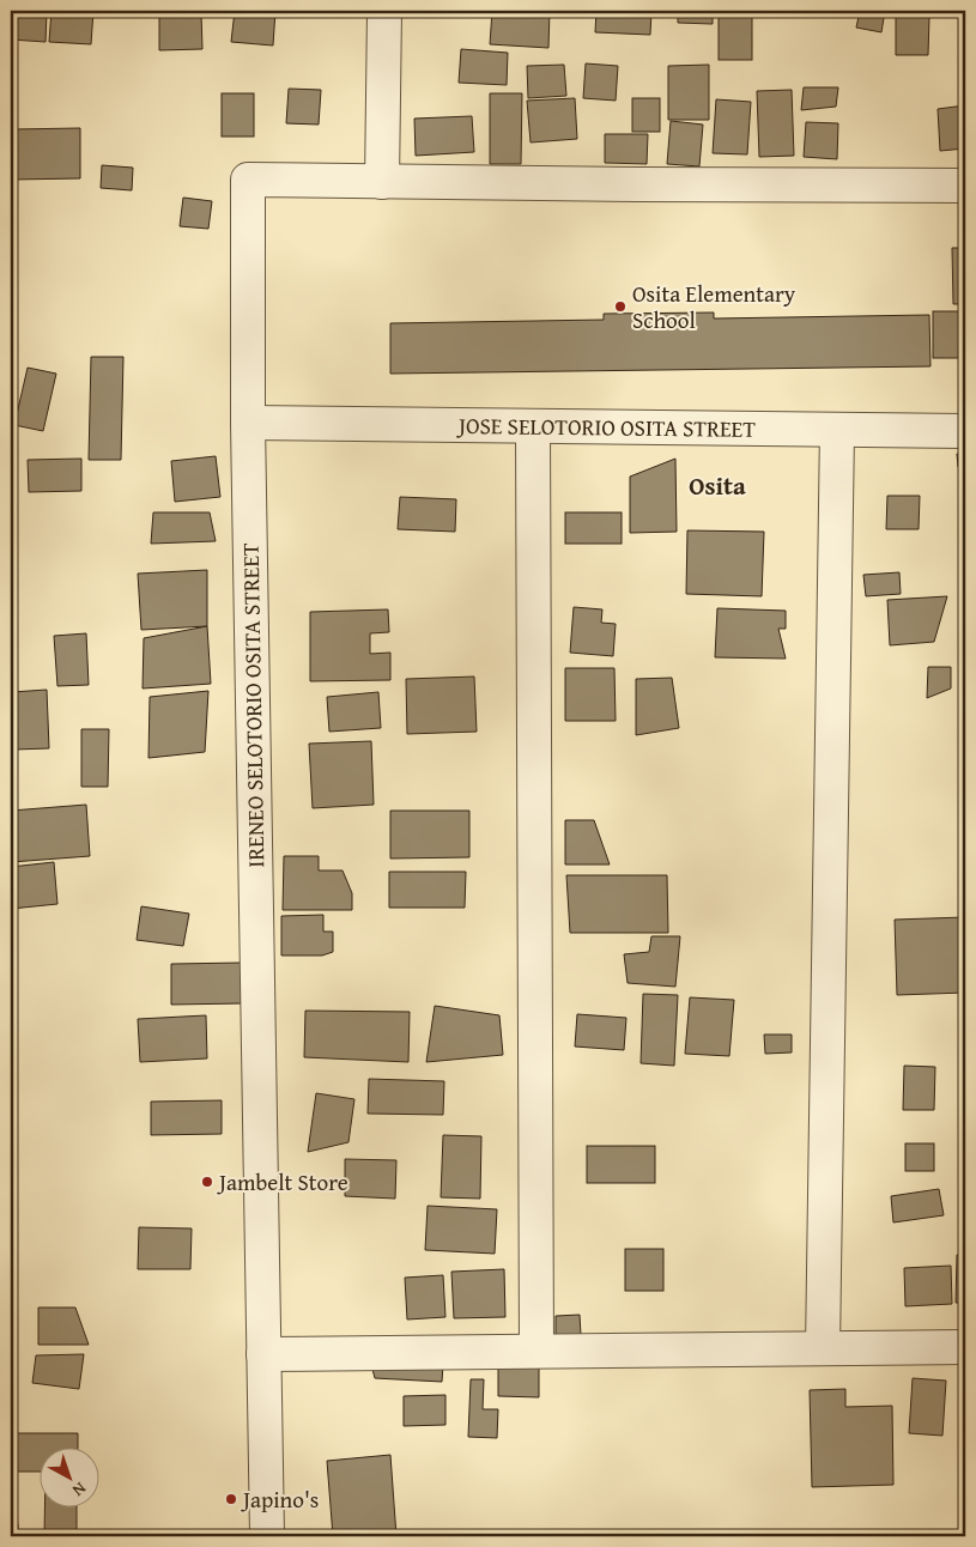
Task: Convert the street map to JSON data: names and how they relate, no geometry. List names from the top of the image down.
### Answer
{
  "streets": {
    "street": ["JOSE SELOTORIO OSITA STREET", "IRENEO SELOTORIO OSITA STREET"]
  },
  "crossings": [
    ["JOSE SELOTORIO OSITA STREET", "IRENEO SELOTORIO OSITA STREET"]
  ],
  "districts": ["Osita"],
  "places": ["Osita Elementary School", "Jambelt Store", "Japino's"],
  "north": "bottom right"
}
